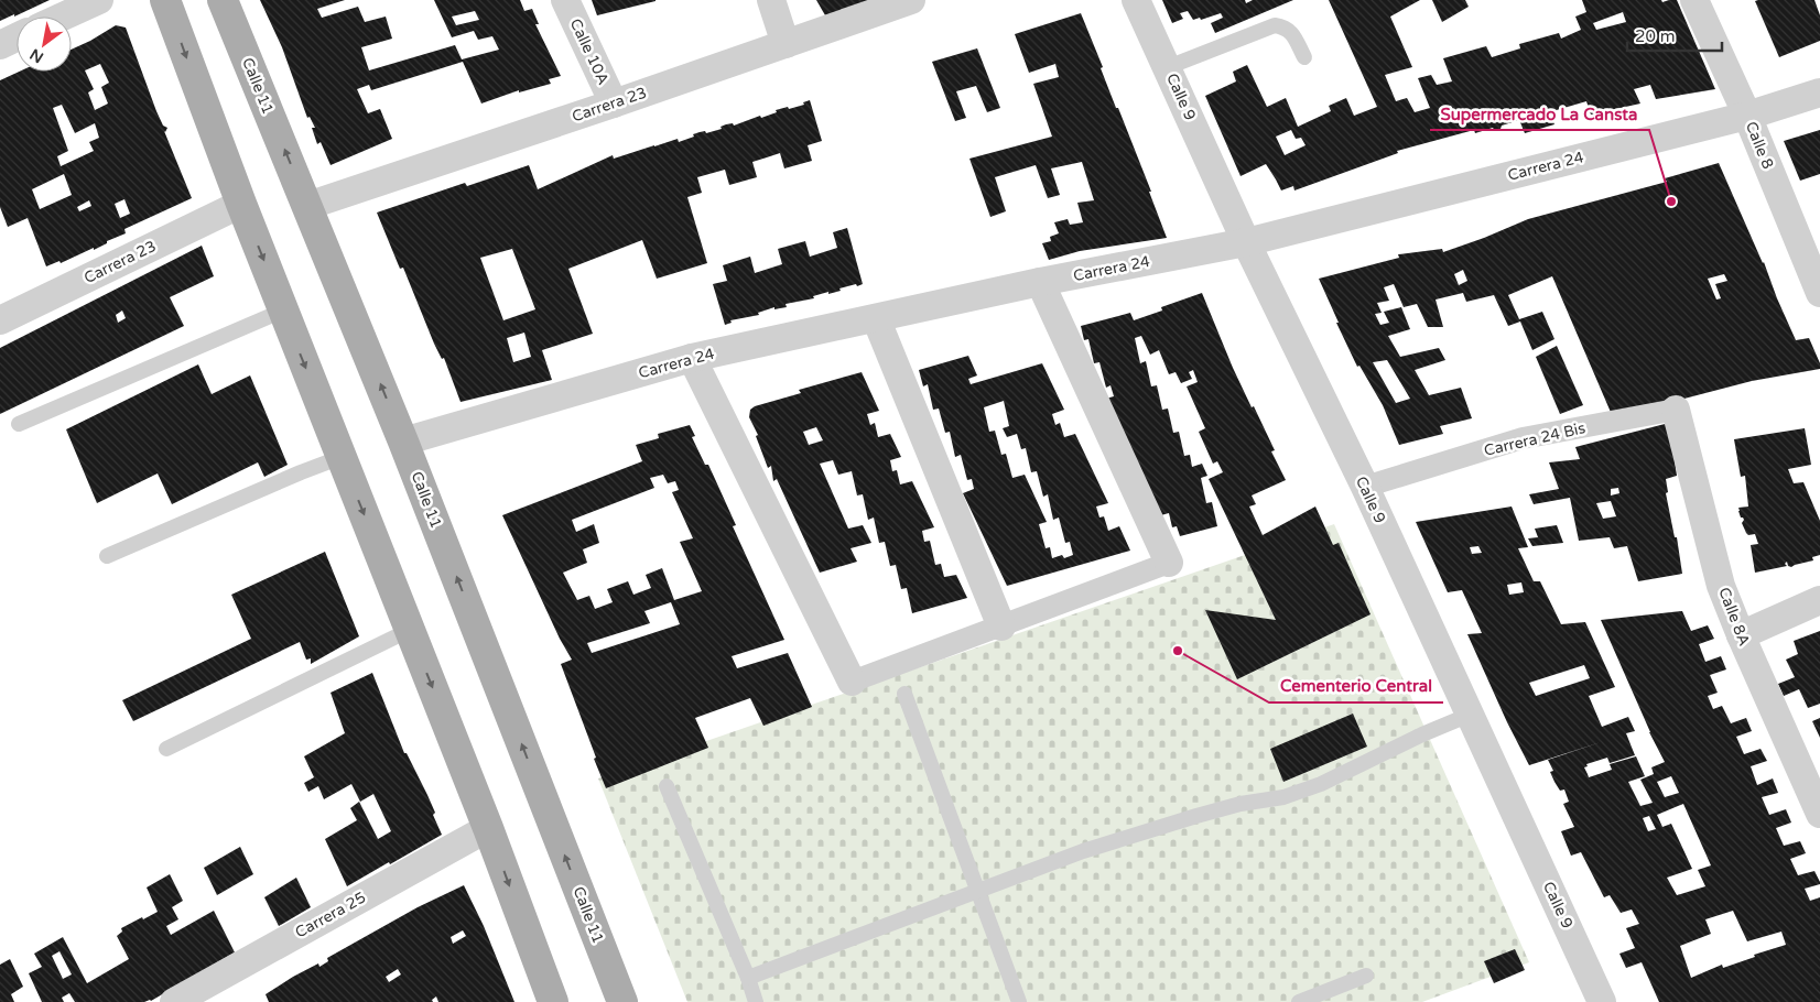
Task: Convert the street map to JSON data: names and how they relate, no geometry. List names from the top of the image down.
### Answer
{
  "streets": {
    "main road": ["Calle 11"],
    "street": [
      "Calle 10A",
      "Calle 9",
      "Carrera 23",
      "Calle 8",
      "Carrera 24",
      "Carrera 24 Bis",
      "Calle 8A",
      "Carrera 25"
    ]
  },
  "crossings": [
    ["Calle 10A", "Carrera 23"],
    ["Calle 11", "Carrera 23"],
    ["Calle 11", "Carrera 24"],
    ["Calle 9", "Carrera 24"],
    ["Calle 9", "Carrera 24 Bis"],
    ["Calle 8", "Carrera 24"],
    ["Carrera 24 Bis", "Calle 8A"]
  ],
  "places": ["Supermercado La Cansta", "Cementerio Central"],
  "scale_bar": "20 m",
  "north": "bottom left"
}
